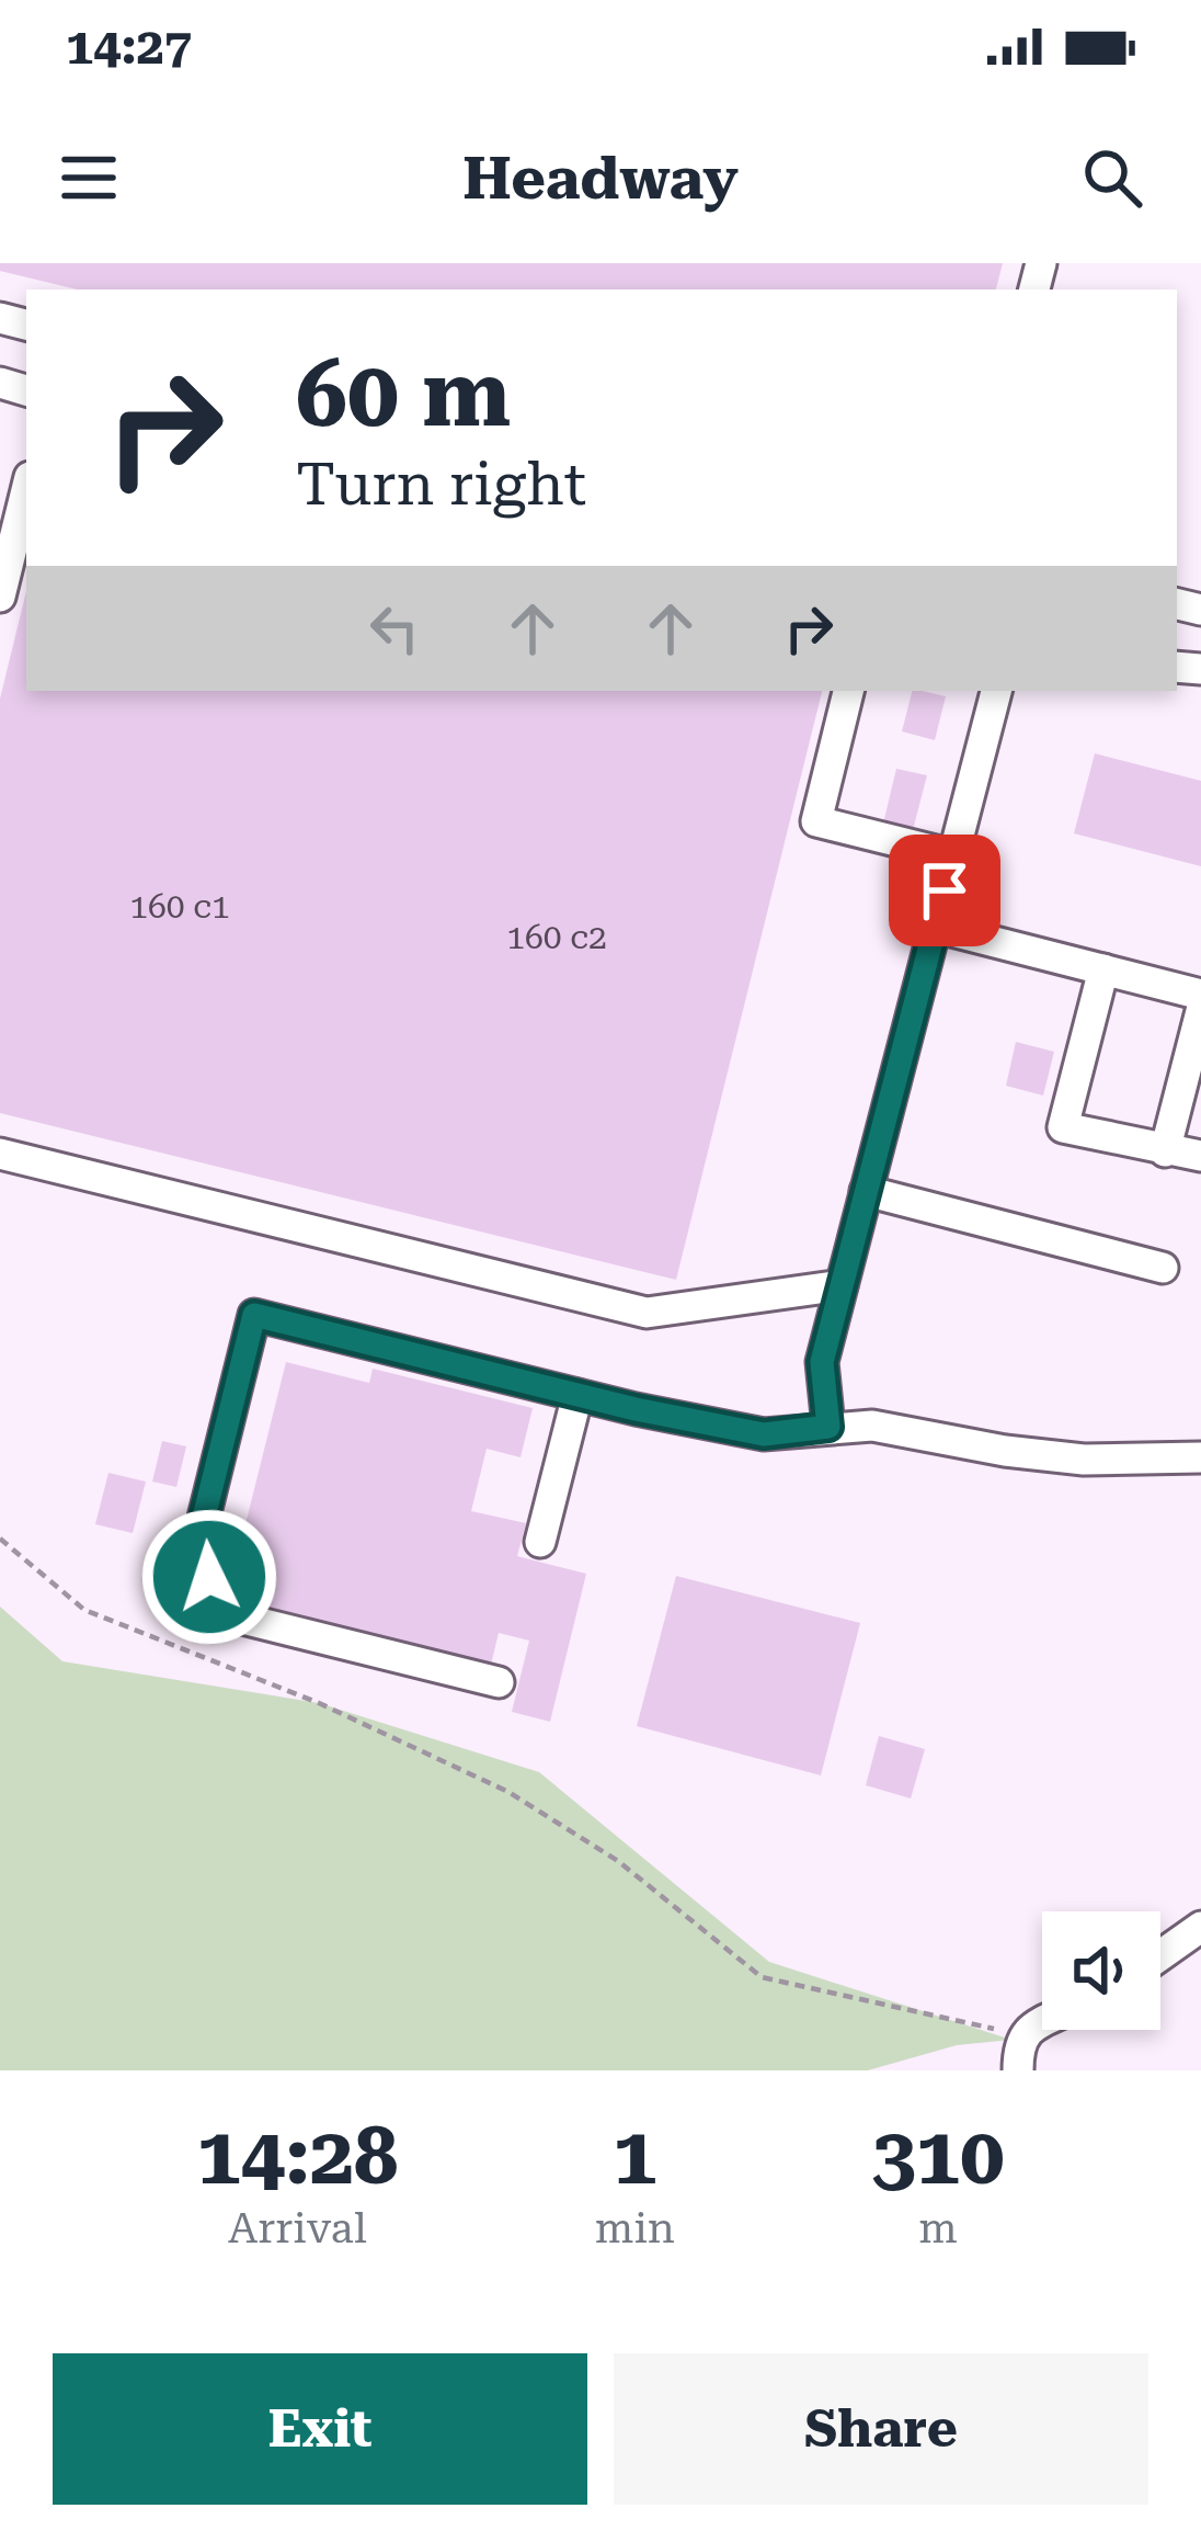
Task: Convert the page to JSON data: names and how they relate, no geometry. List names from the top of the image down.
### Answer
{
  "house_numbers": ["160 с1", "160 с2"],
  "page": {
    "status": "14:27",
    "header": "Headway",
    "turn": ["60 m", "Turn right"],
    "eta": [
      "14:28",
      "Arrival",
      "1",
      "min",
      "310",
      "m"
    ],
    "buttons": ["Exit", "Share"]
  }
}
